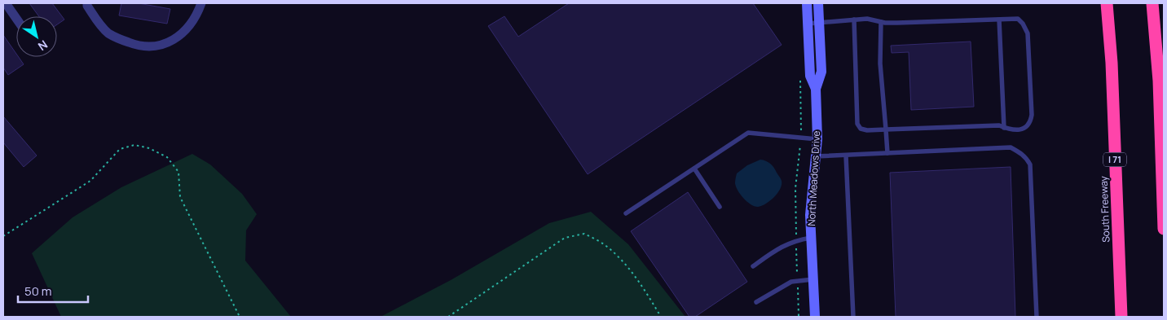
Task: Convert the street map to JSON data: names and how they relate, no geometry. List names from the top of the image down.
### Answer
{
  "streets": {
    "highway": ["I 71", "South Freeway"],
    "street": ["North Meadows Drive"]
  },
  "scale_bar": "50 m",
  "north": "bottom right"
}
